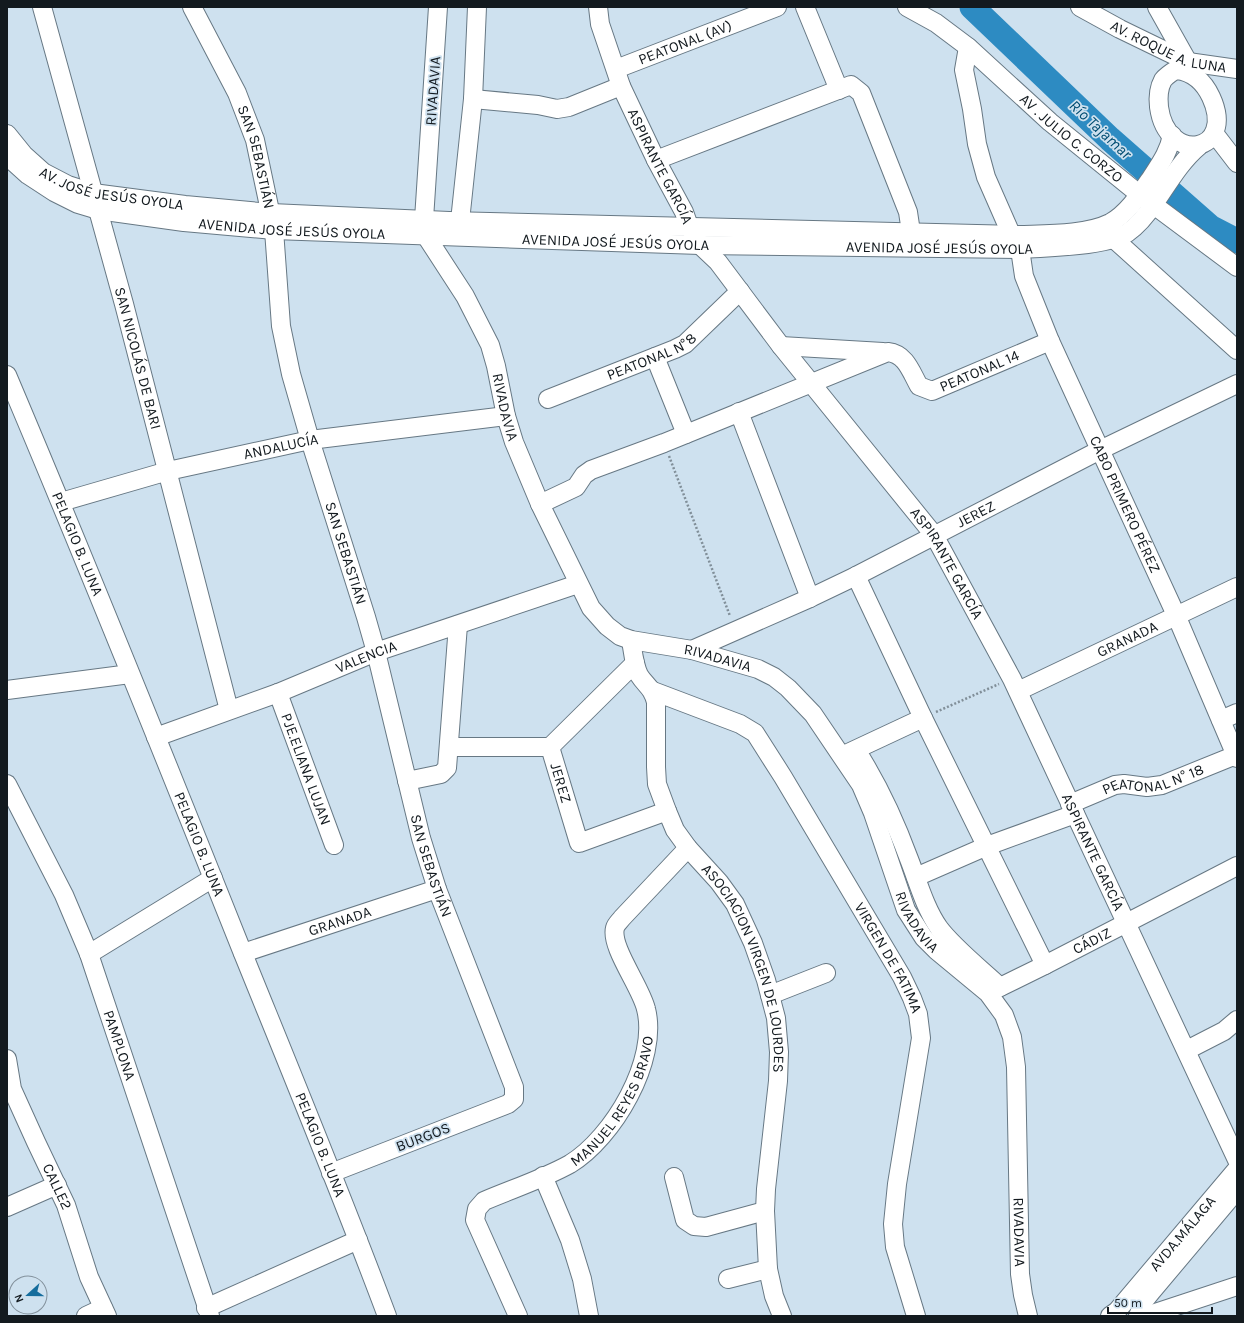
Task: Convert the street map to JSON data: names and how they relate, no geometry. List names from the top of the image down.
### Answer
{
  "streets": {
    "street": [
      "PEATONAL (AV)",
      "AV. ROQUE A. LUNA",
      "RIVADAVIA",
      "AV . JULIO C. CORZO",
      "SAN SEBASTIÁN",
      "ASPIRANTE GARCÍA",
      "AV. JOSÉ JESÚS OYOLA",
      "AVENIDA JOSÉ JESÚS OYOLA",
      "PEATONAL N°8",
      "SAN NICOLÁS DE BARI",
      "PEATONAL 14",
      "ANDALUCÍA",
      "CABO PRIMERO PÉREZ",
      "JEREZ",
      "PELAGIO B. LUNA",
      "GRANADA",
      "VALENCIA",
      "PJE.ELIANA LUJAN",
      "PEATONAL N° 18",
      "CÁDIZ",
      "VIRGEN DE FATIMA",
      "ASOCIACION VIRGEN DE LOURDES",
      "PAMPLONA",
      "MANUEL REYES BRAVO",
      "BURGOS",
      "CALLE2",
      "AVDA.MÁLAGA"
    ]
  },
  "crossings": [
    ["PEATONAL (AV)", "ASPIRANTE GARCÍA"],
    ["RIVADAVIA", "AV. JOSÉ JESÚS OYOLA"],
    ["RIVADAVIA", "AVENIDA JOSÉ JESÚS OYOLA"],
    ["RIVADAVIA", "ANDALUCÍA"],
    ["RIVADAVIA", "JEREZ"],
    ["RIVADAVIA", "VALENCIA"],
    ["RIVADAVIA", "CÁDIZ"],
    ["AV . JULIO C. CORZO", "CABO PRIMERO PÉREZ"],
    ["SAN SEBASTIÁN", "AV. JOSÉ JESÚS OYOLA"],
    ["SAN SEBASTIÁN", "AVENIDA JOSÉ JESÚS OYOLA"],
    ["SAN SEBASTIÁN", "ANDALUCÍA"],
    ["SAN SEBASTIÁN", "GRANADA"],
    ["SAN SEBASTIÁN", "VALENCIA"],
    ["SAN SEBASTIÁN", "BURGOS"],
    ["ASPIRANTE GARCÍA", "AV. JOSÉ JESÚS OYOLA"],
    ["ASPIRANTE GARCÍA", "AVENIDA JOSÉ JESÚS OYOLA"],
    ["ASPIRANTE GARCÍA", "PEATONAL N°8"],
    ["ASPIRANTE GARCÍA", "JEREZ"],
    ["ASPIRANTE GARCÍA", "GRANADA"],
    ["ASPIRANTE GARCÍA", "PEATONAL N° 18"],
    ["ASPIRANTE GARCÍA", "CÁDIZ"],
    ["AV. JOSÉ JESÚS OYOLA", "AVENIDA JOSÉ JESÚS OYOLA"],
    ["AV. JOSÉ JESÚS OYOLA", "SAN NICOLÁS DE BARI"],
    ["AVENIDA JOSÉ JESÚS OYOLA", "SAN NICOLÁS DE BARI"],
    ["AVENIDA JOSÉ JESÚS OYOLA", "CABO PRIMERO PÉREZ"],
    ["SAN NICOLÁS DE BARI", "ANDALUCÍA"],
    ["SAN NICOLÁS DE BARI", "VALENCIA"],
    ["PEATONAL 14", "CABO PRIMERO PÉREZ"],
    ["ANDALUCÍA", "PELAGIO B. LUNA"],
    ["CABO PRIMERO PÉREZ", "JEREZ"],
    ["CABO PRIMERO PÉREZ", "GRANADA"],
    ["CABO PRIMERO PÉREZ", "PEATONAL N° 18"],
    ["JEREZ", "ASOCIACION VIRGEN DE LOURDES"],
    ["PELAGIO B. LUNA", "GRANADA"],
    ["PELAGIO B. LUNA", "VALENCIA"],
    ["PELAGIO B. LUNA", "BURGOS"],
    ["VALENCIA", "PJE.ELIANA LUJAN"],
    ["VIRGEN DE FATIMA", "ASOCIACION VIRGEN DE LOURDES"],
    ["ASOCIACION VIRGEN DE LOURDES", "MANUEL REYES BRAVO"]
  ],
  "water": ["Río Tajamar"],
  "scale_bar": "50 m",
  "north": "left"
}
